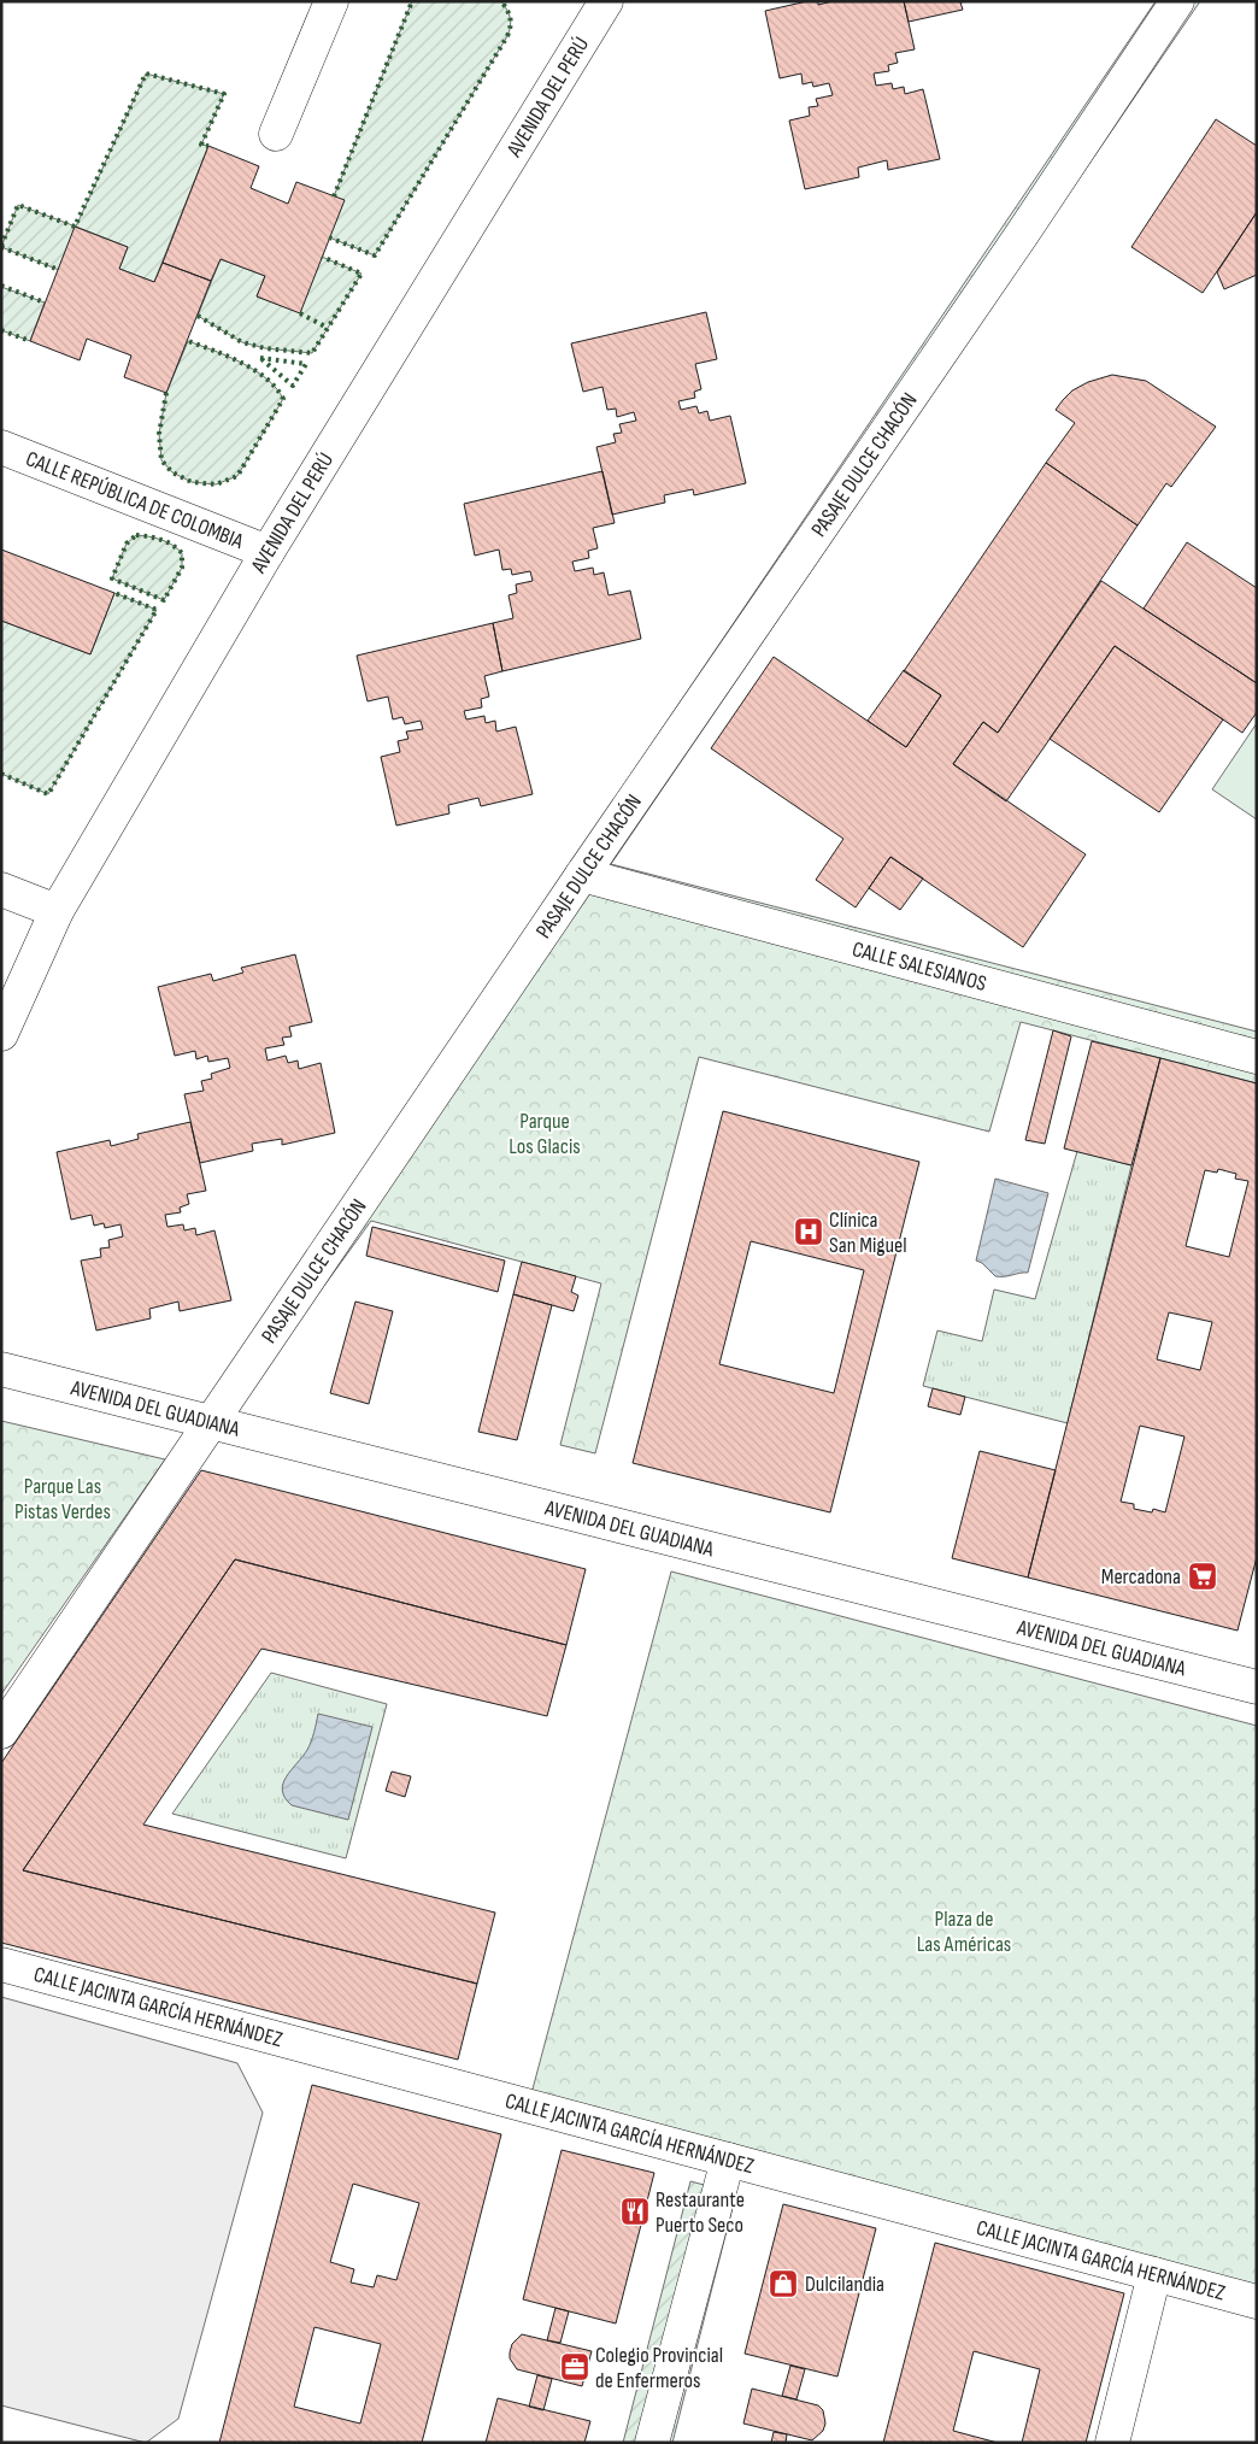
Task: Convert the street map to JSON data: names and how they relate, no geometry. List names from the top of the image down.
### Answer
{
  "streets": {
    "street": [
      "AVENIDA DEL PERÚ",
      "PASAJE DULCE CHACÓN",
      "CALLE REPÚBLICA DE COLOMBIA",
      "CALLE SALESIANOS",
      "AVENIDA DEL GUADIANA",
      "CALLE JACINTA GARCÍA HERNÁNDEZ"
    ]
  },
  "crossings": [
    ["AVENIDA DEL PERÚ", "CALLE REPÚBLICA DE COLOMBIA"],
    ["PASAJE DULCE CHACÓN", "CALLE SALESIANOS"],
    ["PASAJE DULCE CHACÓN", "AVENIDA DEL GUADIANA"]
  ],
  "parks": ["Parque Los Glacis", "Parque Las Pistas Verdes", "Plaza de Las Américas"],
  "places": {
    "hospital": ["Clínica San Miguel"],
    "supermarket": ["Mercadona"],
    "restaurant": ["Restaurante Puerto Seco"],
    "shop": ["Dulcilandia"],
    "office": ["Colegio Provincial de Enfermeros"]
  }
}
